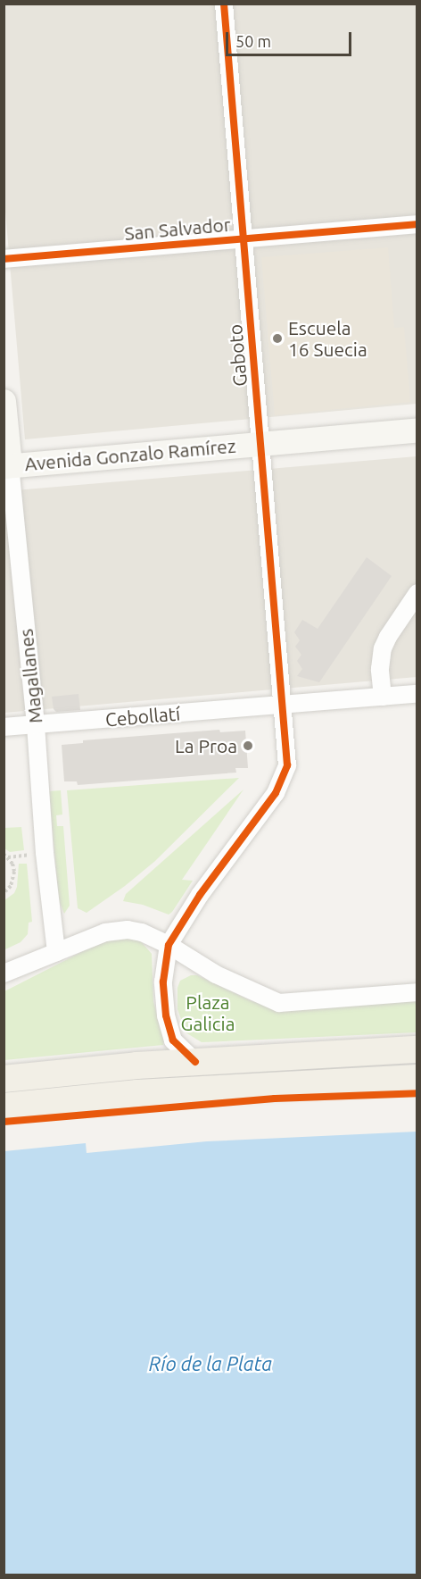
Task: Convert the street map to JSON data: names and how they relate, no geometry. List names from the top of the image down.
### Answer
{
  "streets": {
    "street": [
      "San Salvador",
      "Gaboto",
      "Avenida Gonzalo Ramírez",
      "Magallanes",
      "Cebollatí"
    ]
  },
  "crossings": [
    ["San Salvador", "Gaboto"],
    ["Gaboto", "Avenida Gonzalo Ramírez"],
    ["Gaboto", "Cebollatí"],
    ["Avenida Gonzalo Ramírez", "Magallanes"],
    ["Magallanes", "Cebollatí"]
  ],
  "water": ["Río de la Plata"],
  "parks": ["Plaza Galicia"],
  "places": ["Escuela 16 Suecia", "La Proa"],
  "scale_bar": "50 m"
}
